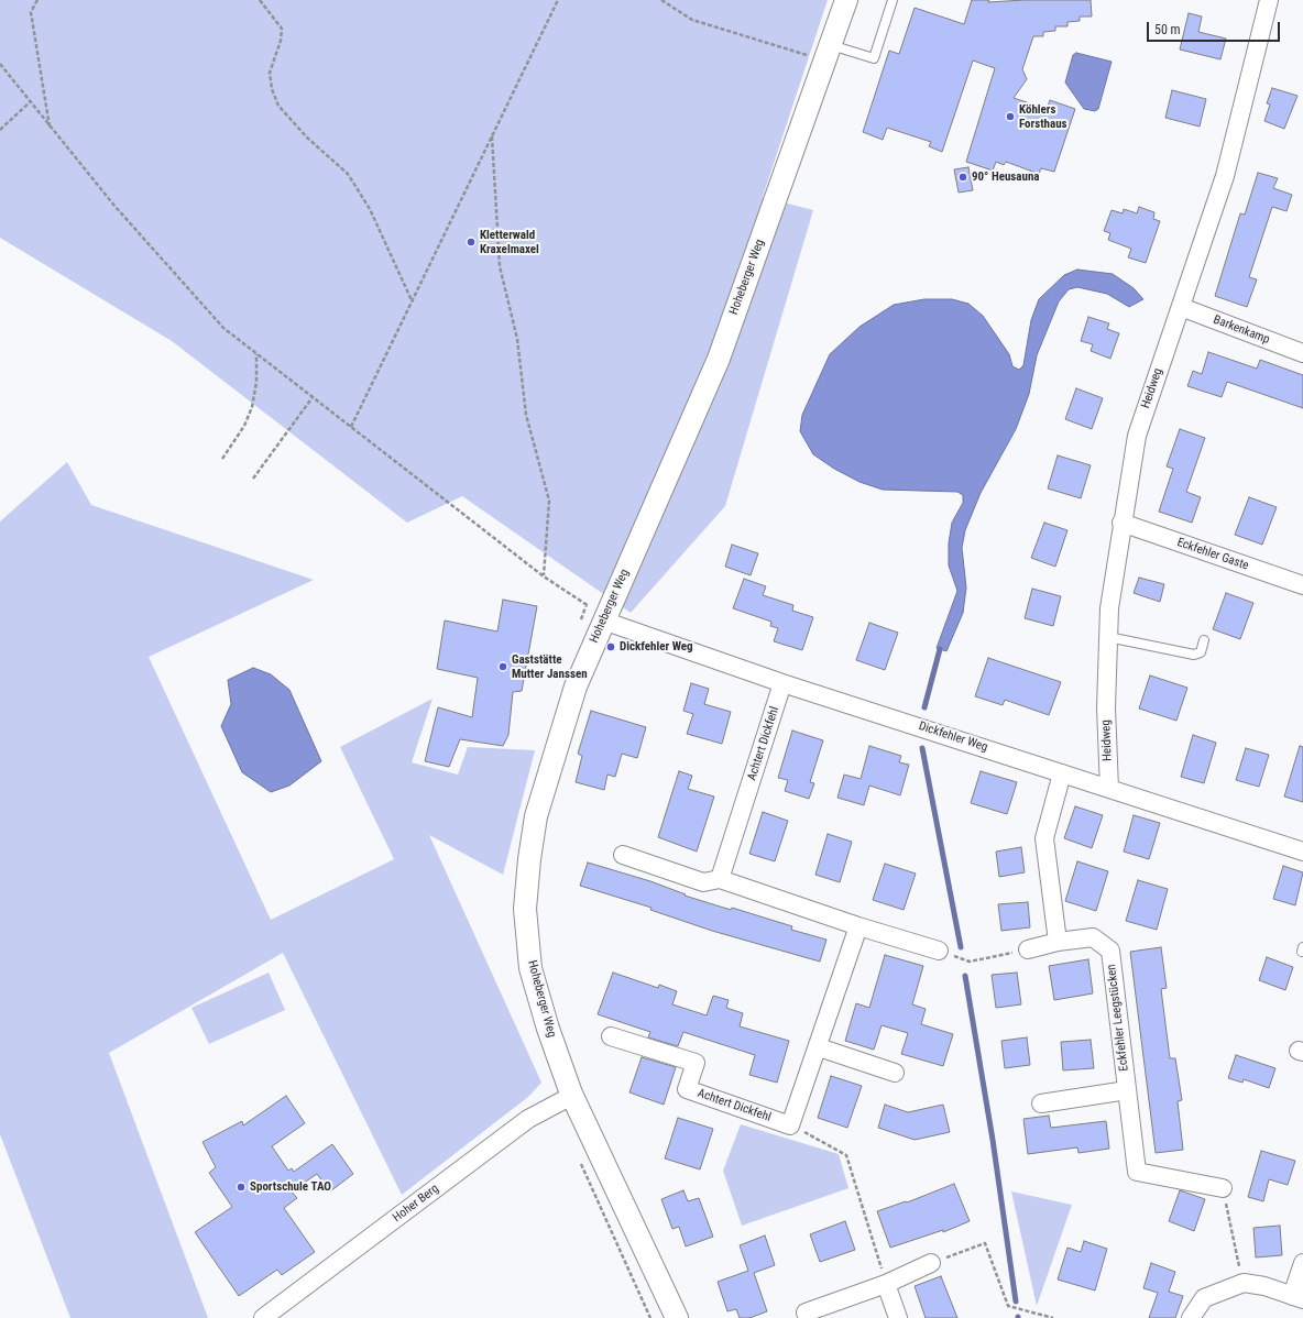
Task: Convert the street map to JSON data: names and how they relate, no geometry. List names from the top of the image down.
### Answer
{
  "streets": {
    "street": [
      "Hoheberger Weg",
      "Barkenkamp",
      "Heidweg",
      "Eckfehler Gaste",
      "Dickfehler Weg",
      "Achtert Dickfehl",
      "Eckfehler Leegstücken",
      "Hoher Berg"
    ]
  },
  "crossings": [
    ["Hoheberger Weg", "Dickfehler Weg"],
    ["Hoheberger Weg", "Hoher Berg"],
    ["Barkenkamp", "Heidweg"],
    ["Heidweg", "Eckfehler Gaste"],
    ["Heidweg", "Dickfehler Weg"],
    ["Dickfehler Weg", "Achtert Dickfehl"]
  ],
  "places": [
    "Köhlers Forsthaus",
    "90° Heusauna",
    "Kletterwald Kraxelmaxel",
    "Dickfehler Weg",
    "Gaststätte Mutter Janssen",
    "Sportschule TAO"
  ],
  "scale_bar": "50 m"
}
